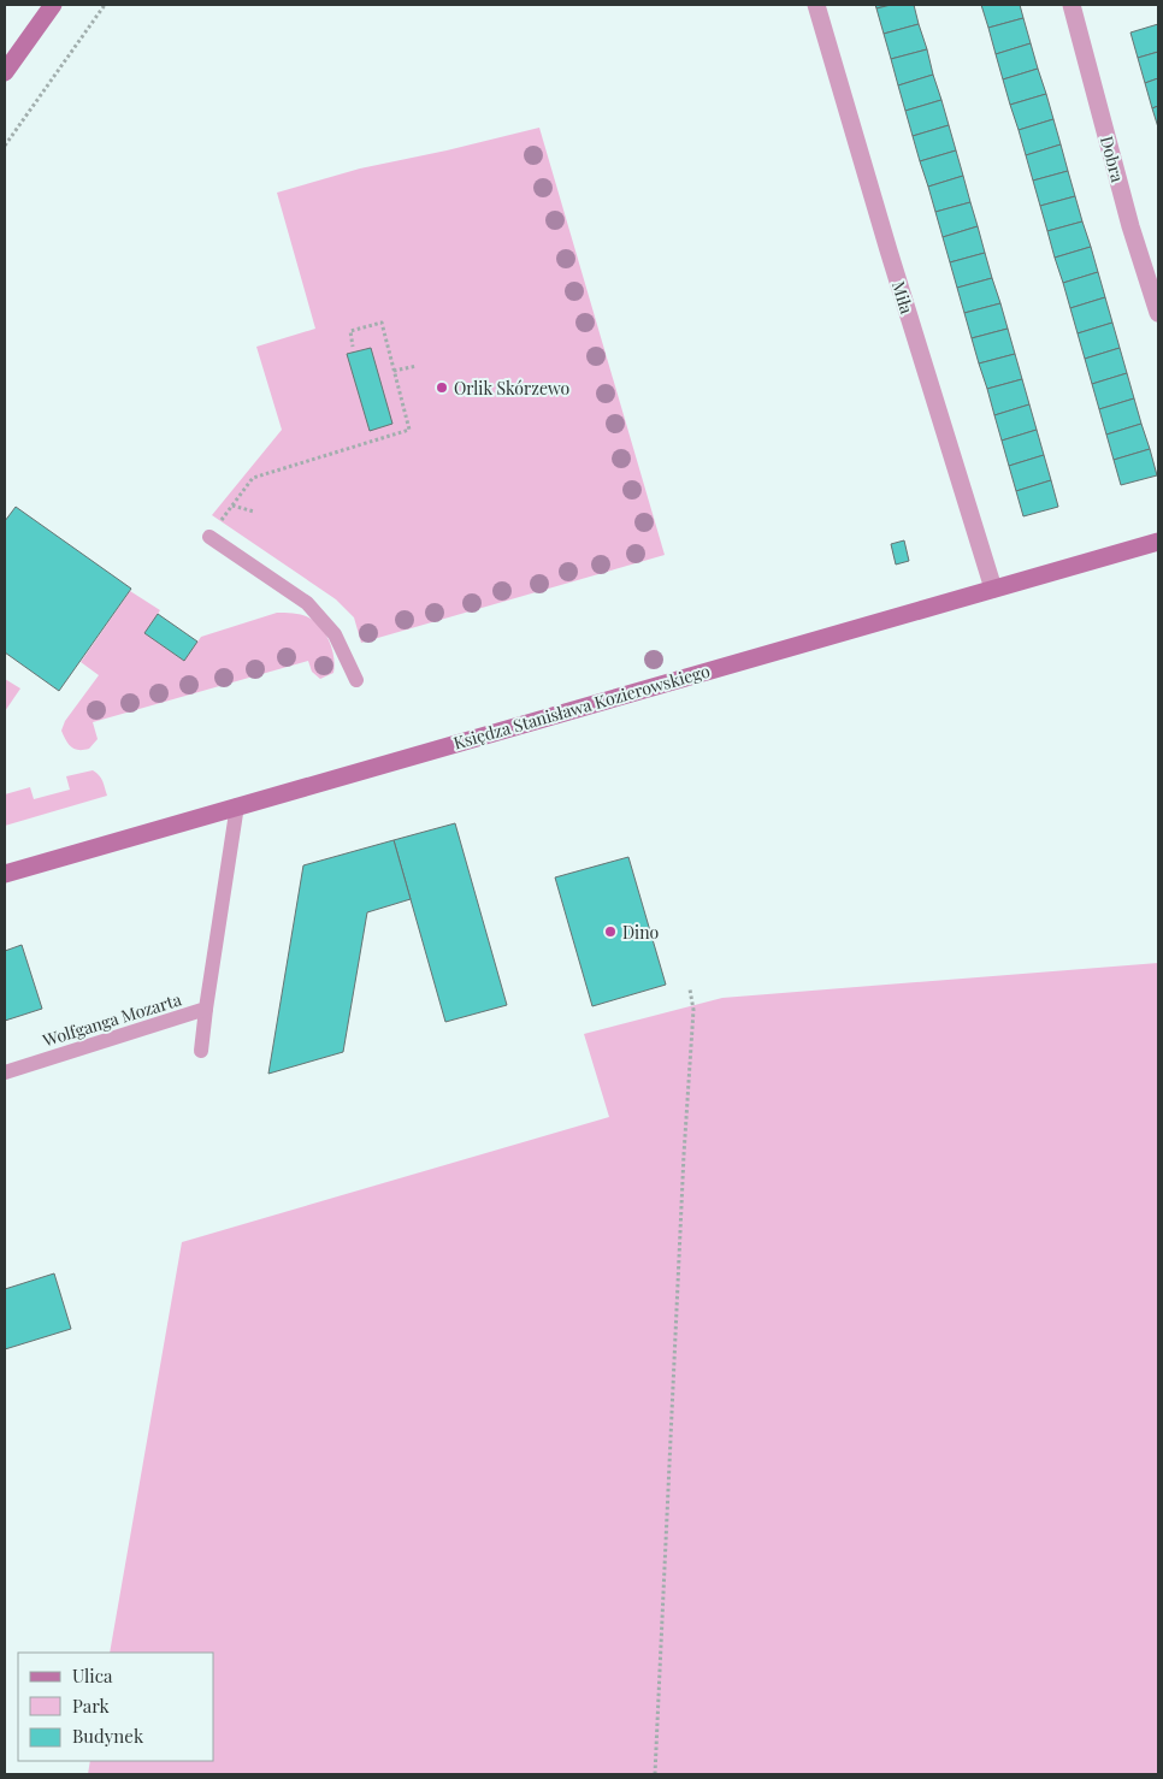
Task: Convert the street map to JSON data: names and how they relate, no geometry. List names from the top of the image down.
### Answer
{
  "streets": {
    "street": ["Dobra", "Miła", "Księdza Stanisława Kozierowskiego"],
    "lane": ["Wolfganga Mozarta"]
  },
  "crossings": [
    ["Miła", "Księdza Stanisława Kozierowskiego"],
    ["Księdza Stanisława Kozierowskiego", "Wolfganga Mozarta"]
  ],
  "places": ["Orlik Skórzewo", "Dino"],
  "legend": ["Ulica", "Park", "Budynek"]
}
